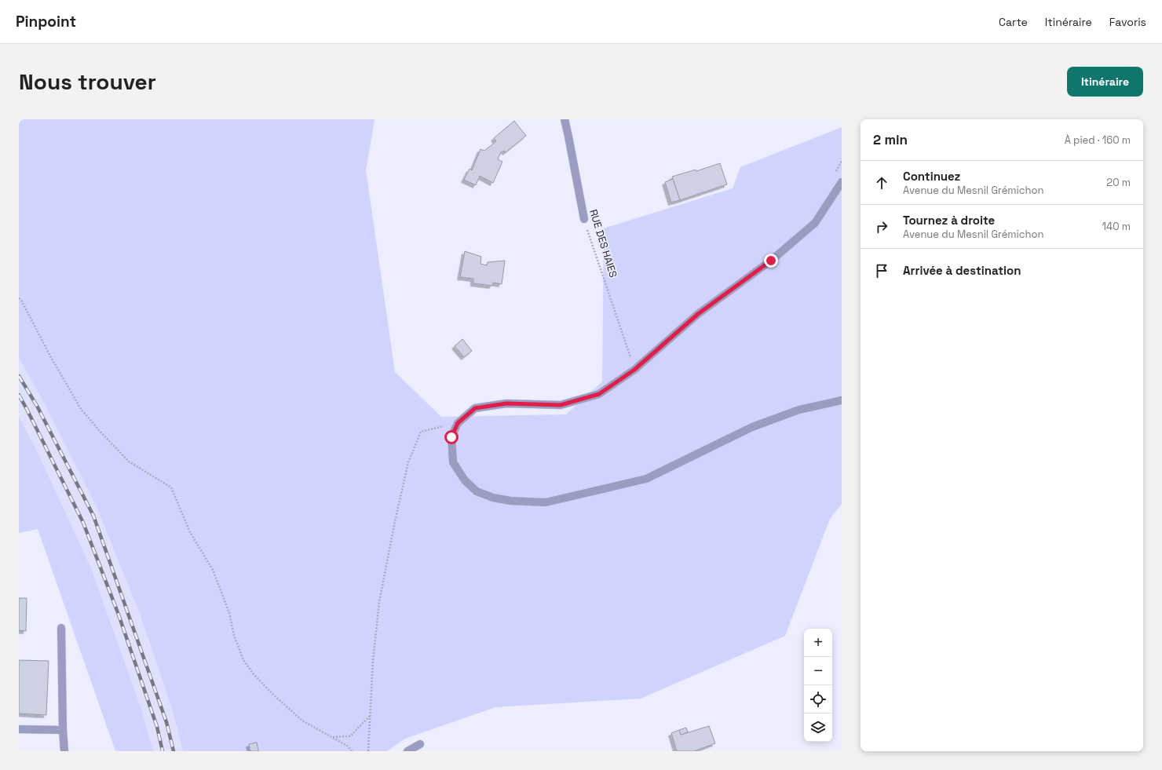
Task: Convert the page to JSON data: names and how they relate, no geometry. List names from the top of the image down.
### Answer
{
  "streets": {
    "street": ["RUE DES HAIES"]
  },
  "page": {
    "header": "Pinpoint",
    "nav": ["Carte", "Itinéraire", "Favoris"],
    "buttons": "Itinéraire",
    "title": "Nous trouver",
    "heading": ["2 min", "À pied · 160 m"],
    "list": [
      ["Continuez", "Avenue du Mesnil Grémichon", "20 m"],
      ["Tournez à droite", "Avenue du Mesnil Grémichon", "140 m"],
      "Arrivée à destination"
    ],
    "map_buttons": ["+", "−"]
  }
}
